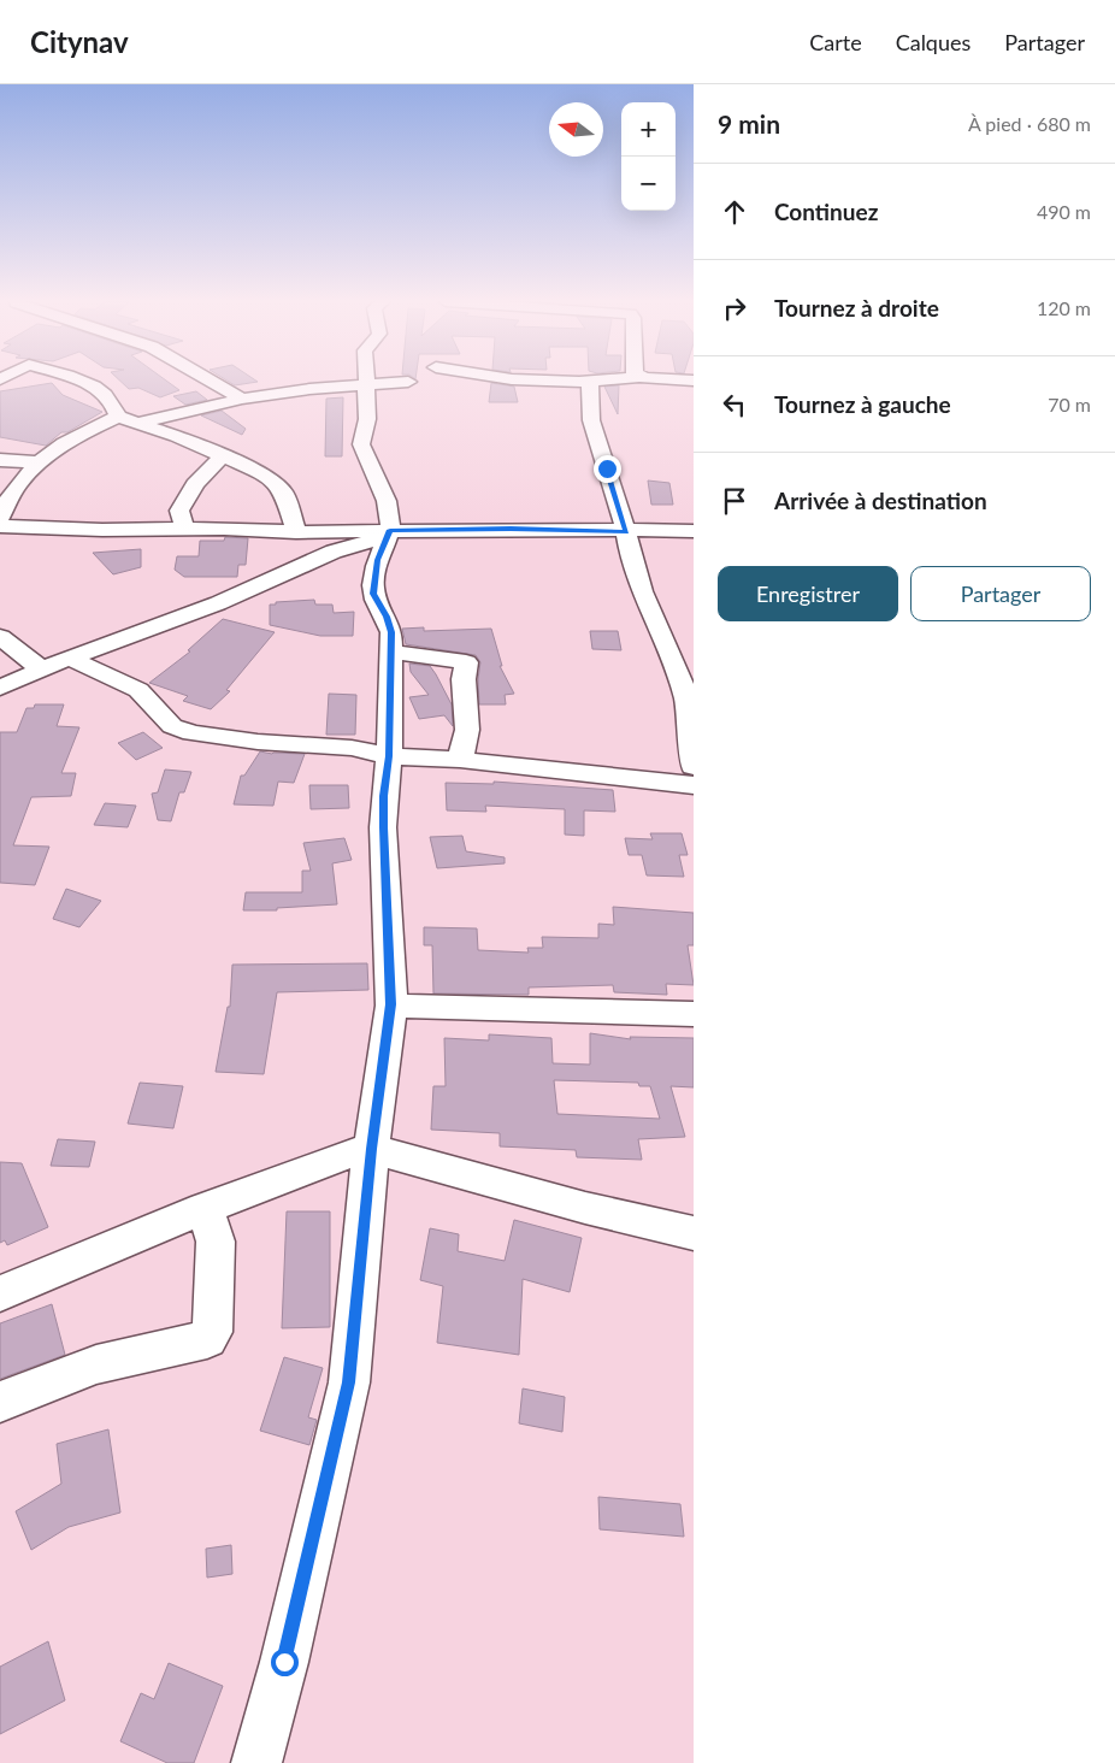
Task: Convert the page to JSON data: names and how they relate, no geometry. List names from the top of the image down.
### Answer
{
  "north": "left",
  "page": {
    "header": "Citynav",
    "nav": ["Carte", "Calques", "Partager"],
    "heading": ["9 min", "À pied · 680 m"],
    "map_buttons": ["+", "−"],
    "list": [
      ["Continuez", "490 m"],
      ["Tournez à droite", "120 m"],
      ["Tournez à gauche", "70 m"],
      "Arrivée à destination"
    ],
    "buttons": ["Enregistrer", "Partager"]
  }
}
